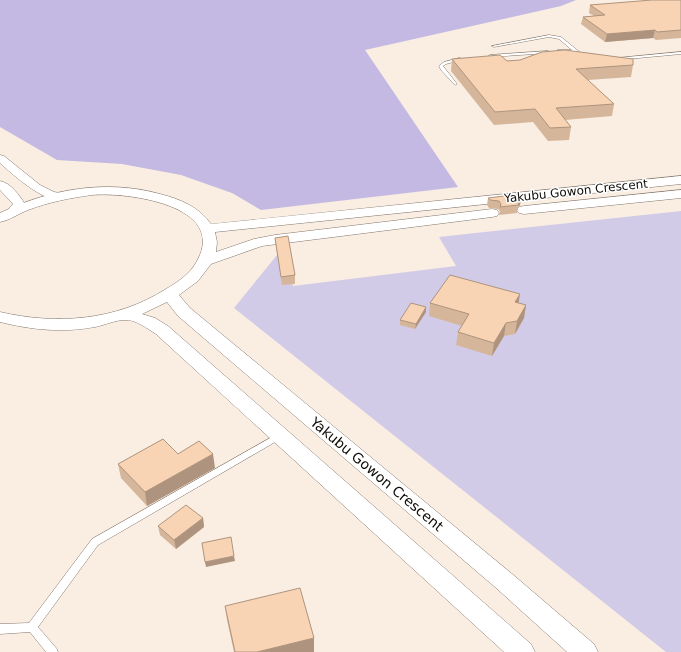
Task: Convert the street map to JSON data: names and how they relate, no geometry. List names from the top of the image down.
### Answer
{
  "streets": {
    "street": ["Yakubu Gowon Crescent"]
  }
}
